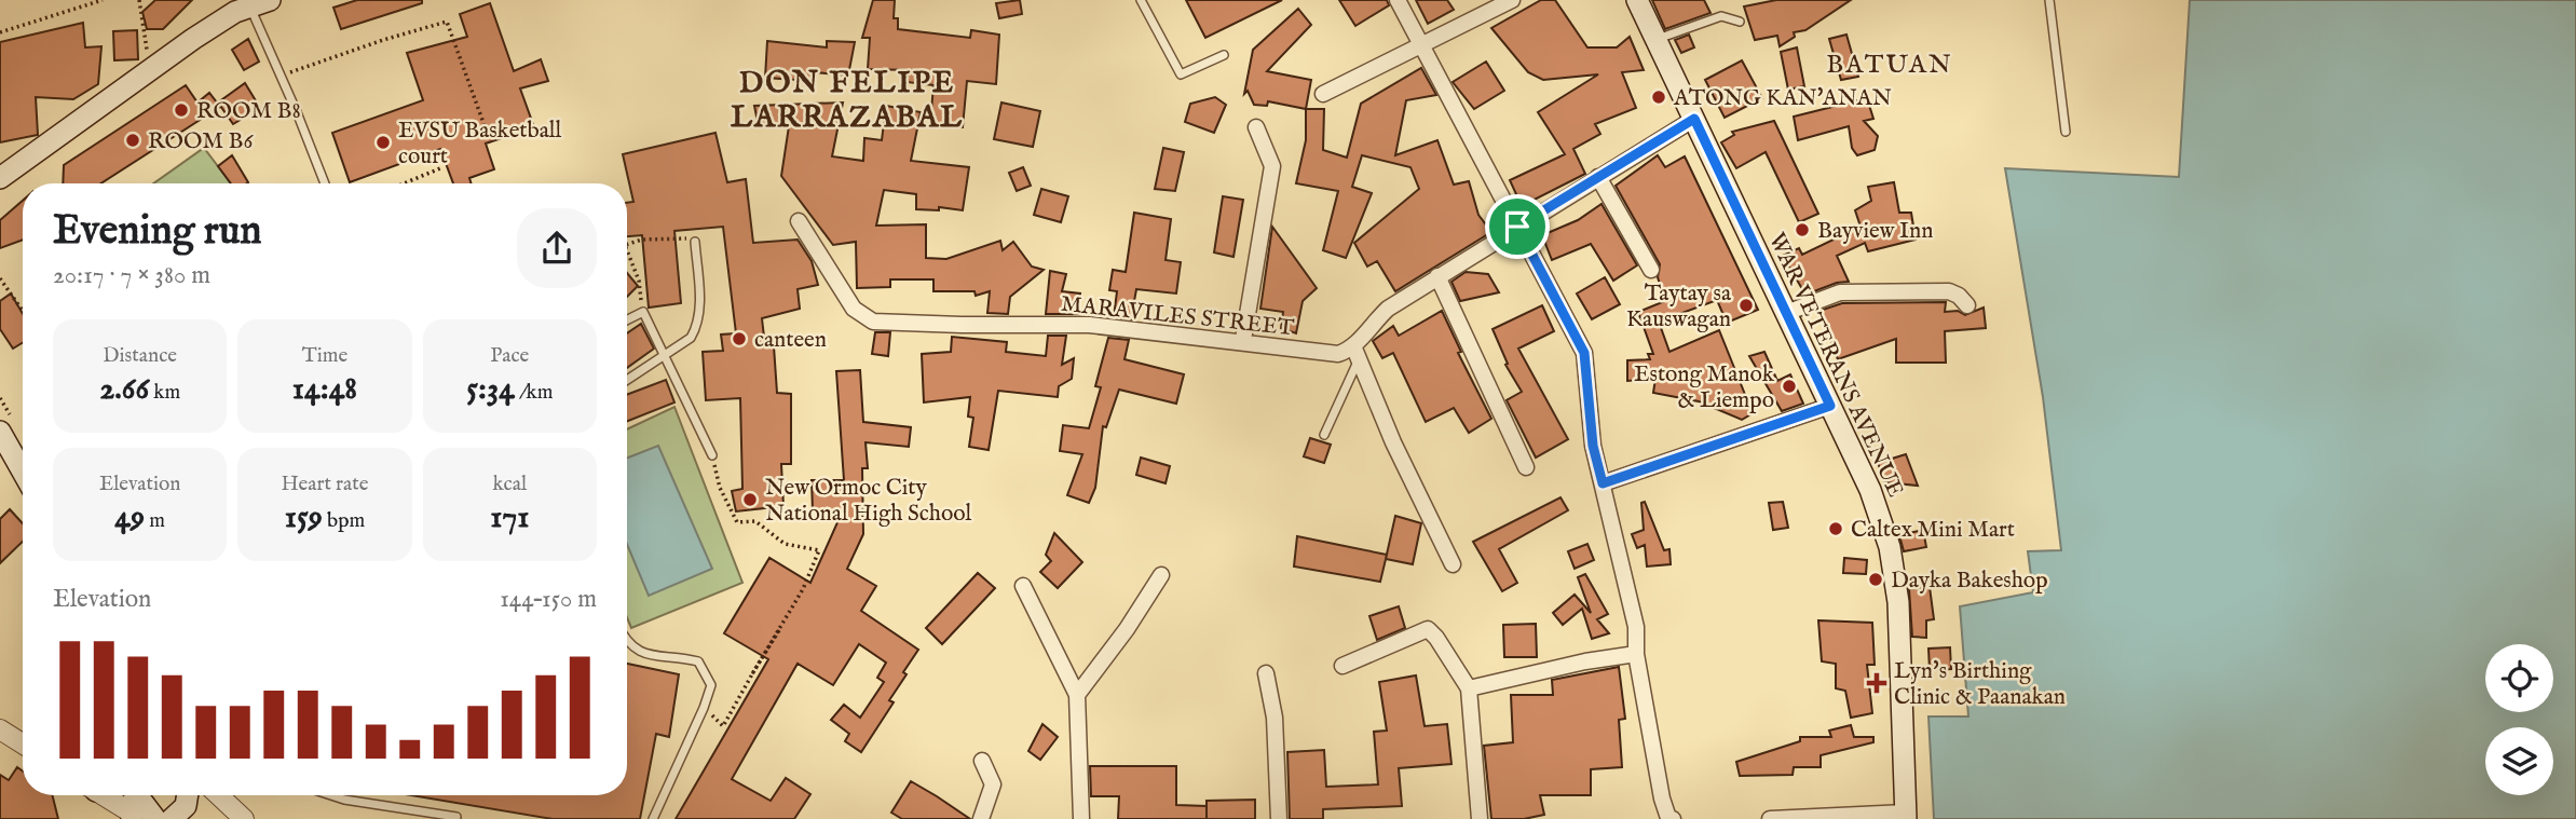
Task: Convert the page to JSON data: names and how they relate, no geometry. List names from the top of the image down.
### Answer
{
  "streets": {
    "main road": ["WAR VETERANS AVENUE"],
    "street": ["MARAVILES STREET"]
  },
  "districts": ["BATUAN", "DON FELIPE LARRAZABAL"],
  "places": {
    "other": [
      "ATONG KAN'ANAN",
      "ROOM B8",
      "ROOM B6",
      "EVSU Basketball court",
      "Bayview Inn",
      "Taytay sa Kauswagan",
      "canteen",
      "Estong Manok & Liempo",
      "New Ormoc City National High School",
      "Caltex Mini Mart",
      "Dayka Bakeshop"
    ],
    "health": ["Lyn's Birthing Clinic & Paanakan"]
  },
  "page": {
    "heading": ["Evening run", "20:17 · 7 × 380 m"],
    "stats": [
      ["Distance", "2.66 km"],
      ["Time", "14:48"],
      ["Pace", "5:34 /km"],
      ["Elevation", "49 m"],
      ["Heart rate", "159 bpm"],
      ["kcal", "171"]
    ],
    "chart": ["Elevation", "144–150 m"]
  }
}
